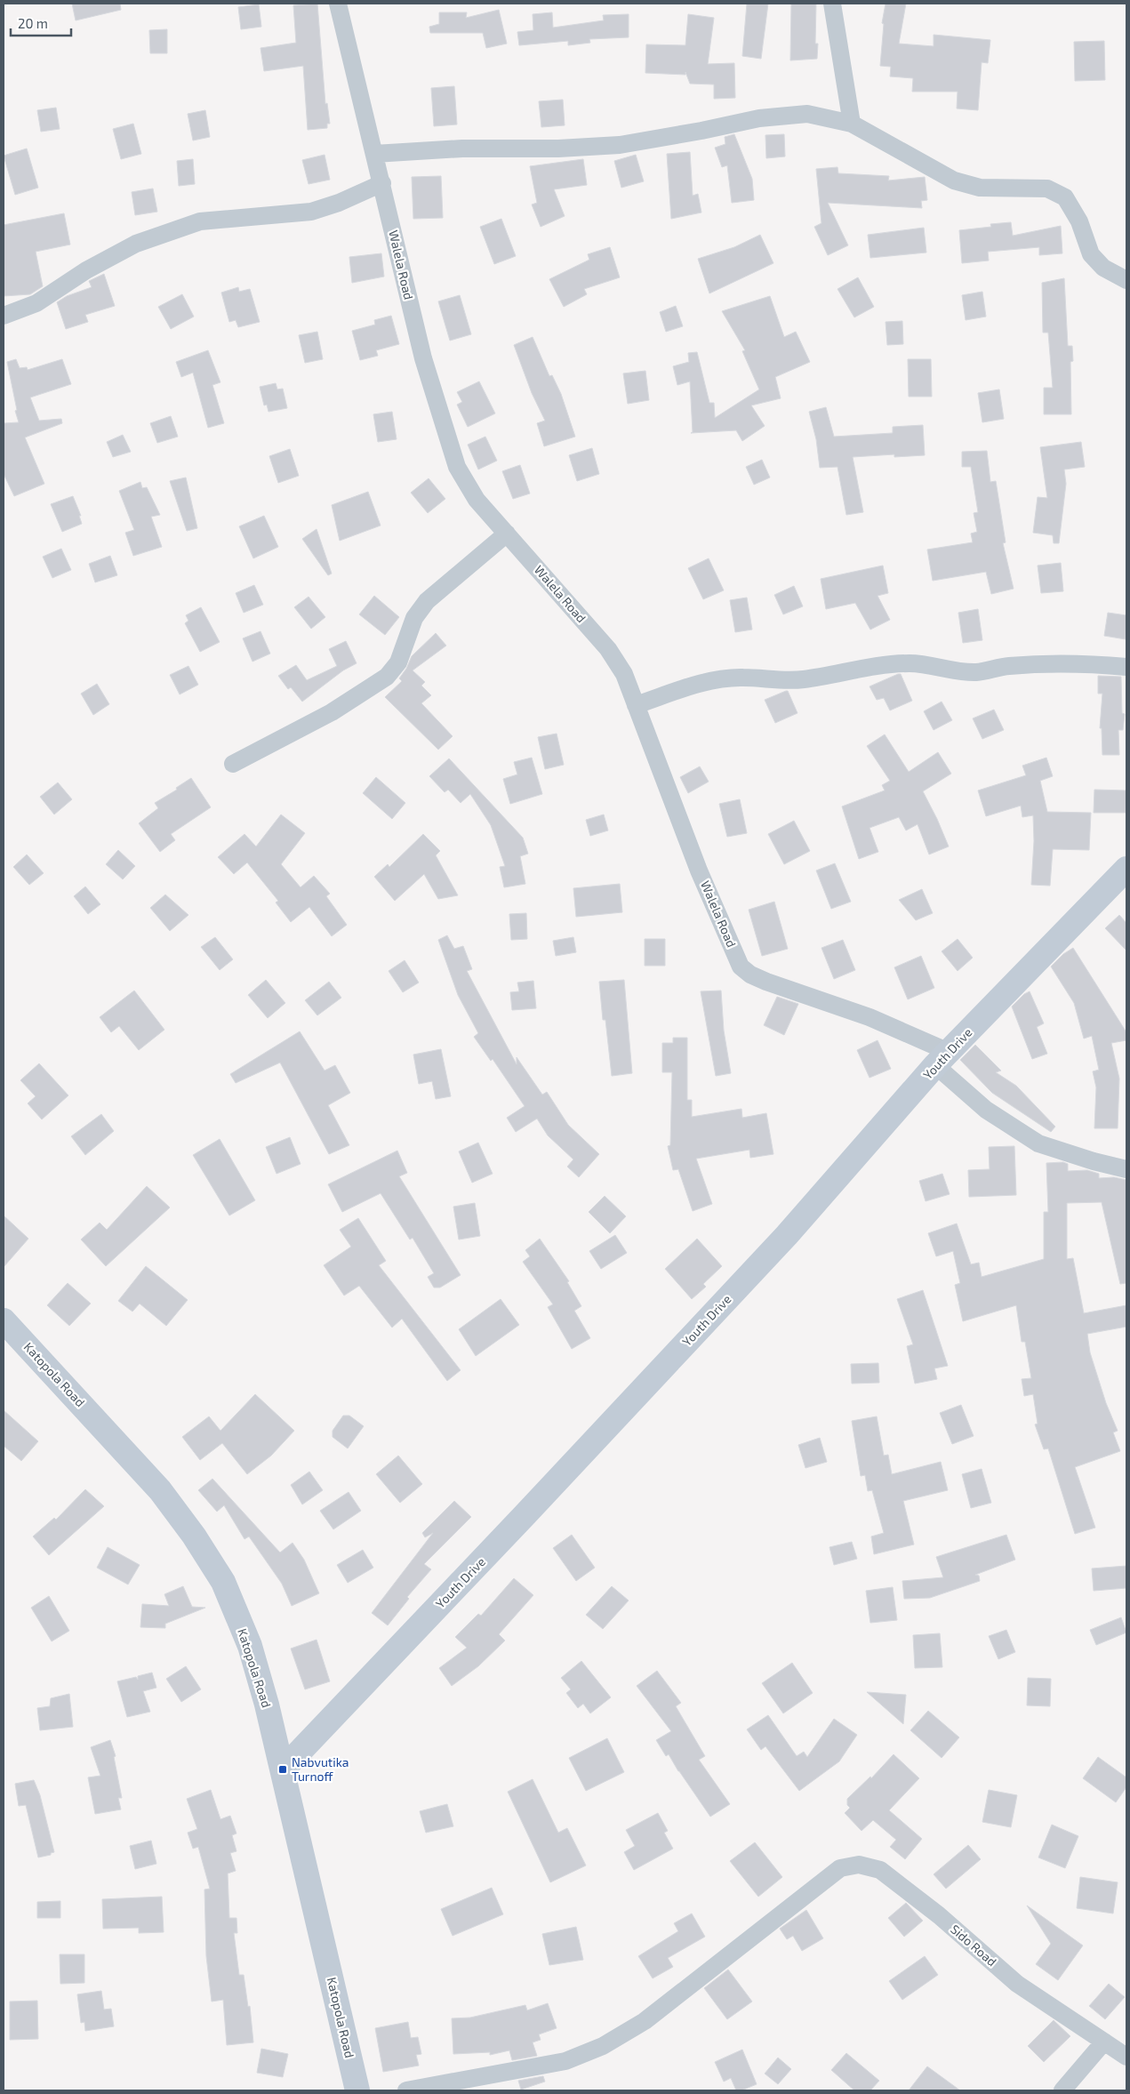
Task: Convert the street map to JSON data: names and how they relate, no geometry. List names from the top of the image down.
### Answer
{
  "streets": {
    "street": [
      "Walela Road",
      "Youth Drive",
      "Katopola Road",
      "Sido Road"
    ]
  },
  "crossings": [
    ["Walela Road", "Youth Drive"],
    ["Youth Drive", "Katopola Road"]
  ],
  "places": {
    "transit": ["Nabvutika Turnoff"]
  },
  "scale_bar": "20 m"
}
